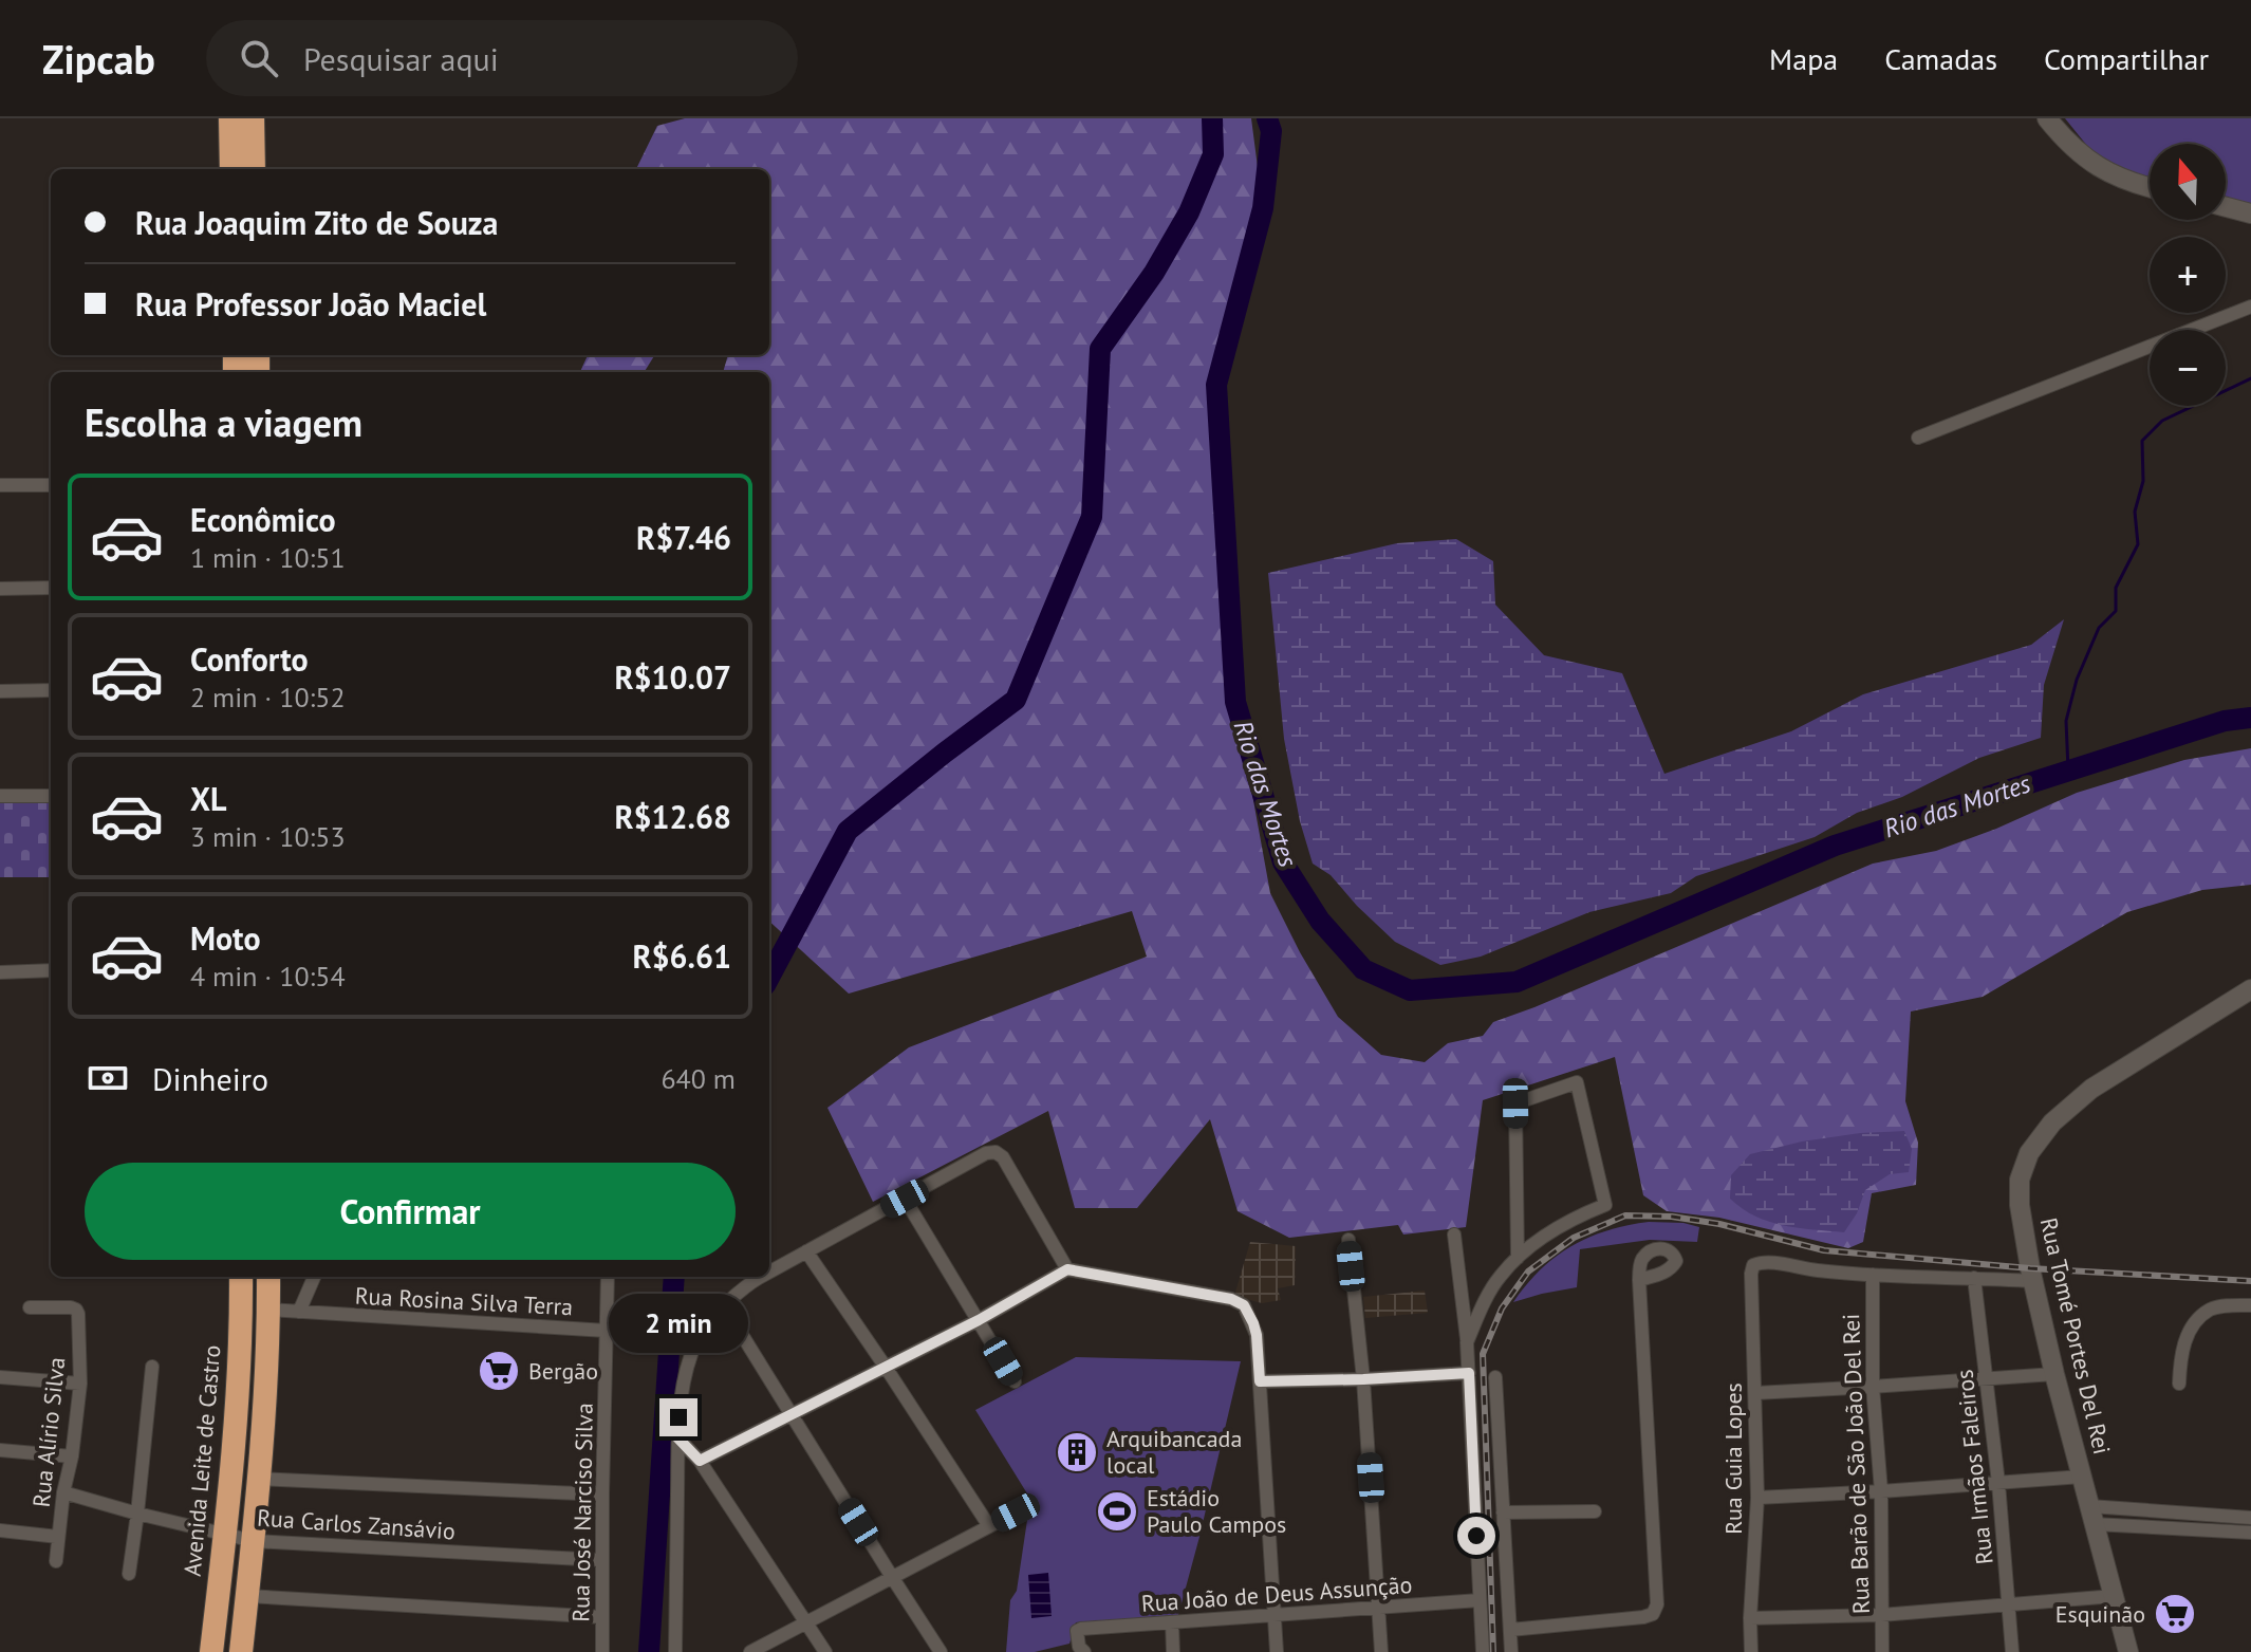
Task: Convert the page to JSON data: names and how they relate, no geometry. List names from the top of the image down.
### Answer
{
  "streets": {
    "highway": ["Avenida Leite de Castro"],
    "main road": ["Rua Tomé Portes Del Rei"],
    "street": [
      "Rua Rosina Silva Terra",
      "Rua Alírio Silva",
      "Rua Guia Lopes",
      "Rua Barão de São João Del Rei",
      "Rua Irmãos Faleiros",
      "Rua José Narciso Silva",
      "Rua Carlos Zansávio",
      "Rua João de Deus Assunção"
    ]
  },
  "crossings": [
    ["Rua Rosina Silva Terra", "Rua José Narciso Silva"],
    ["Rua Alírio Silva", "Rua Carlos Zansávio"],
    ["Rua Guia Lopes", "Rua Barão de São João Del Rei"],
    ["Avenida Leite de Castro", "Rua Carlos Zansávio"],
    ["Rua José Narciso Silva", "Rua Carlos Zansávio"]
  ],
  "water": ["Rio das Mortes"],
  "places": {
    "supermarket": ["Bergão", "Esquinão"],
    "building": ["Arquibancada local"],
    "sports": ["Estádio Paulo Campos"]
  },
  "north": "top",
  "page": {
    "header": "Zipcab",
    "search": "Pesquisar aqui",
    "nav": ["Mapa", "Camadas", "Compartilhar"],
    "map_buttons": ["+", "−"],
    "banner": ["Rua Joaquim Zito de Souza", "Rua Professor João Maciel"],
    "heading": "Escolha a viagem",
    "list": [
      {
        "name": "Econômico",
        "note": "1 min · 10:51",
        "value": "R$7.46"
      },
      {
        "name": "Conforto",
        "note": "2 min · 10:52",
        "value": "R$10.07"
      },
      {
        "name": "XL",
        "note": "3 min · 10:53",
        "value": "R$12.68"
      },
      {
        "name": "Moto",
        "note": "4 min · 10:54",
        "value": "R$6.61"
      }
    ],
    "pay": ["Dinheiro", "640 m"],
    "buttons": "Confirmar",
    "bubble": "2 min"
  }
}
